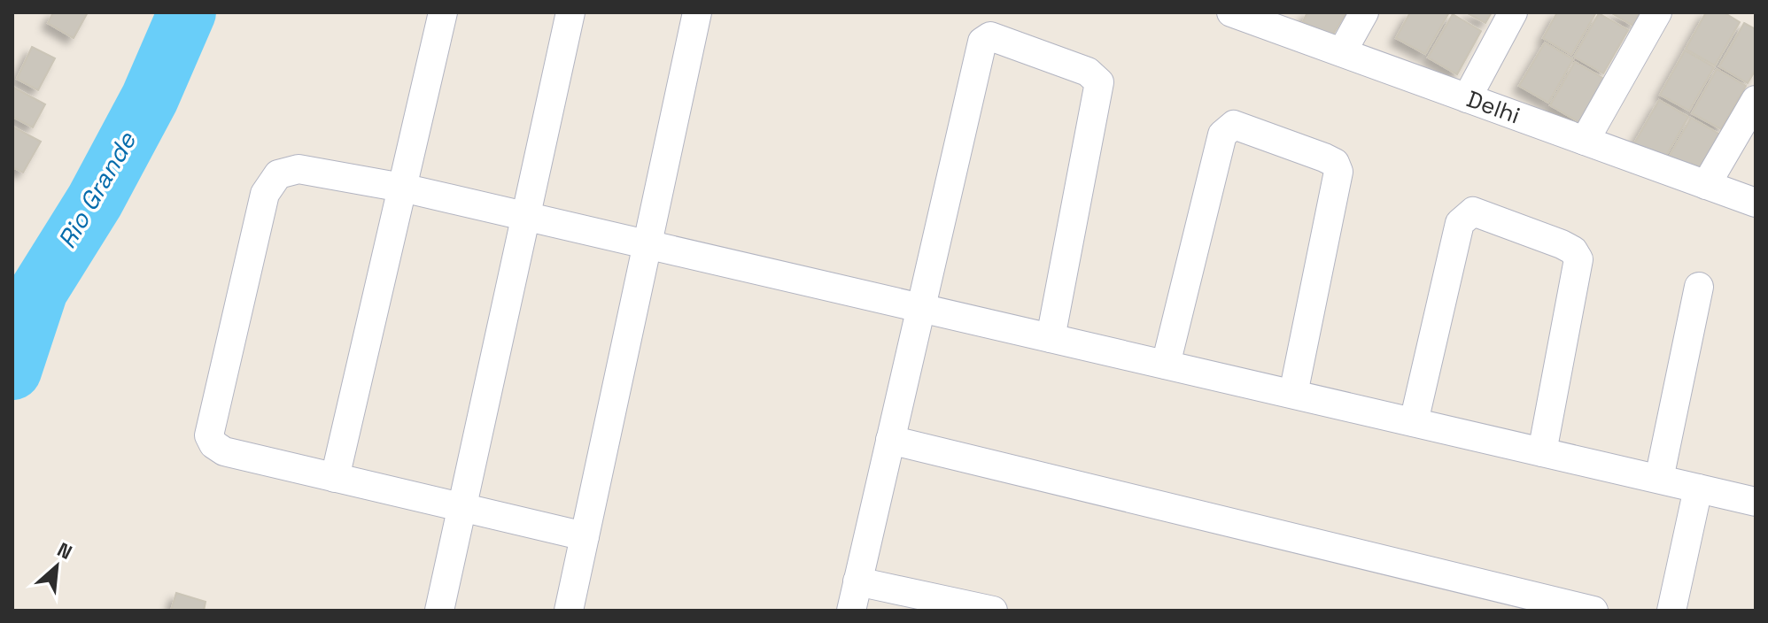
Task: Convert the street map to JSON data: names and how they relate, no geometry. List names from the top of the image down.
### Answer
{
  "streets": {
    "street": ["Delhi"]
  },
  "water": ["Rio Grande"],
  "north": "top right"
}
